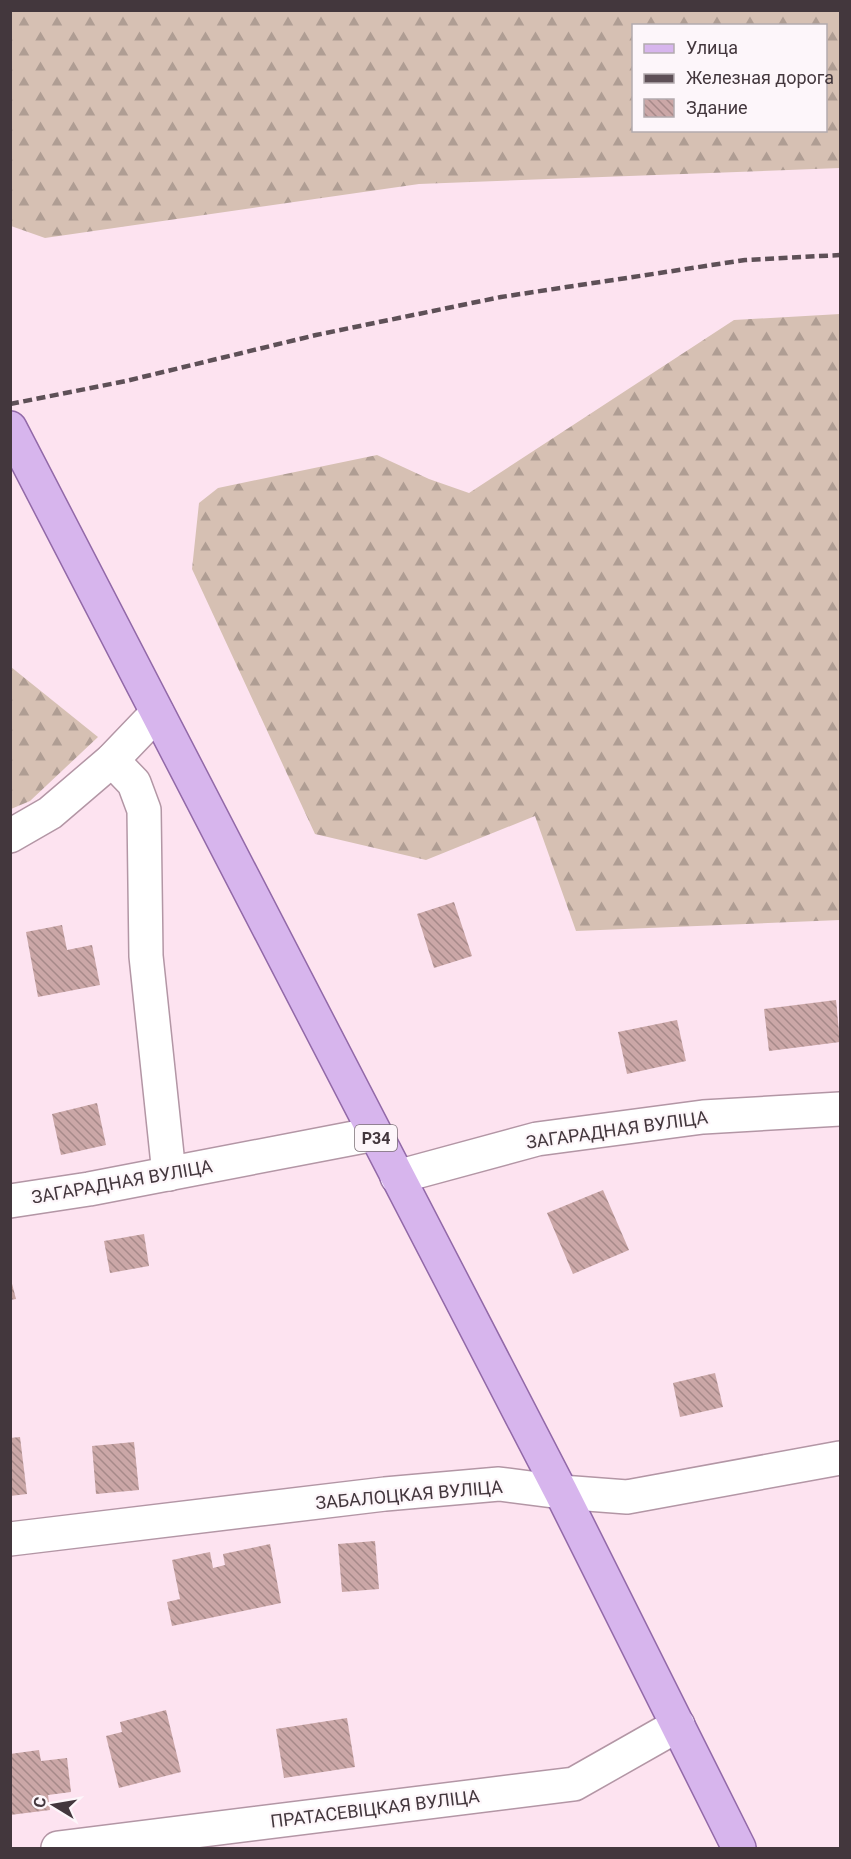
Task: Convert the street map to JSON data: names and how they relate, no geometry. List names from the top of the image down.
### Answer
{
  "streets": {
    "main road": ["Р34"],
    "street": ["ЗАГАРАДНАЯ ВУЛІЦА", "ЗАБАЛОЦКАЯ ВУЛІЦА", "ПРАТАСЕВІЦКАЯ ВУЛІЦА"]
  },
  "crossings": [
    ["ЗАГАРАДНАЯ ВУЛІЦА", "Р34"],
    ["Р34", "ЗАБАЛОЦКАЯ ВУЛІЦА"],
    ["Р34", "ПРАТАСЕВІЦКАЯ ВУЛІЦА"]
  ],
  "legend": ["Улица", "Железная дорога", "Здание"],
  "north": "left"
}
